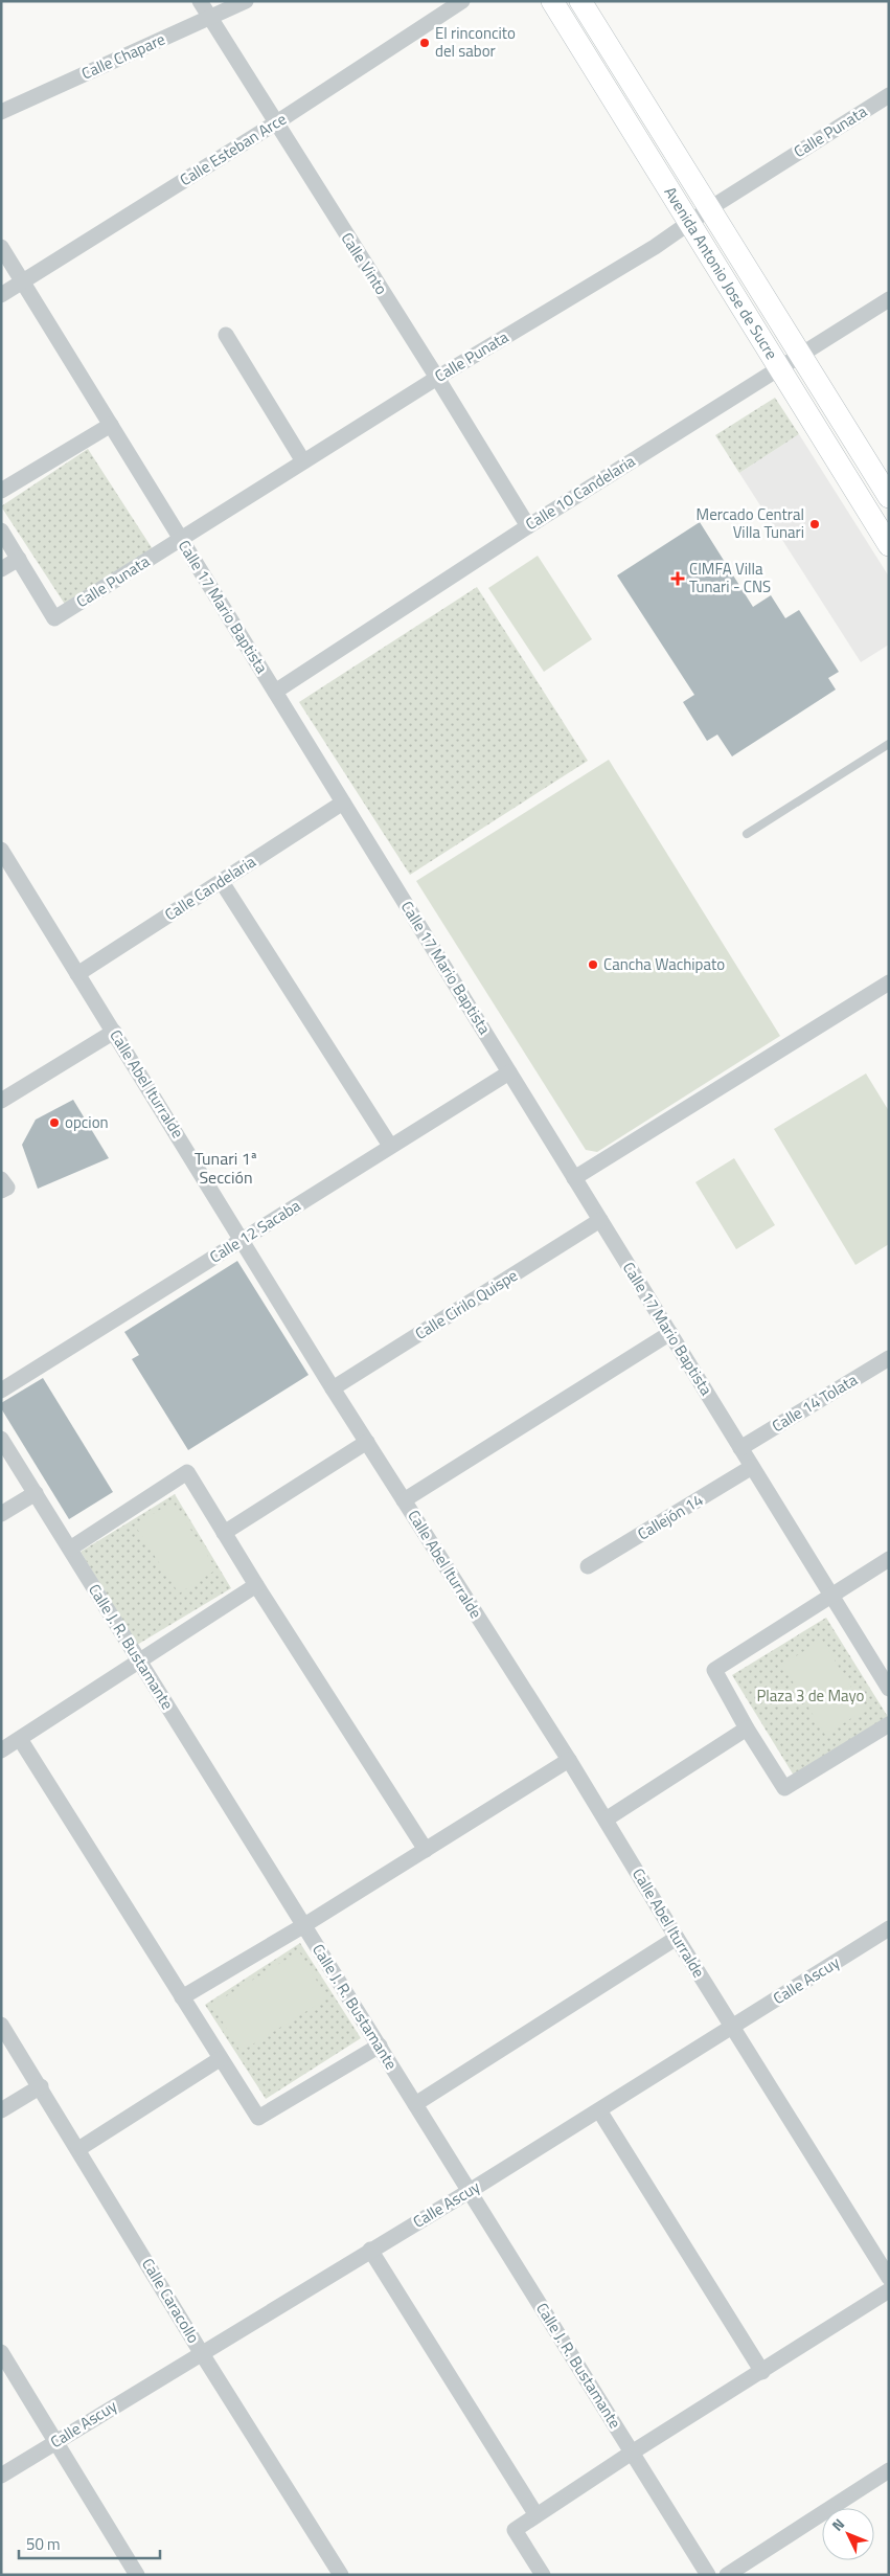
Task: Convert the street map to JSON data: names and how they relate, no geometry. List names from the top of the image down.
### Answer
{
  "streets": {
    "main road": ["Avenida Antonio Jose de Sucre"],
    "street": [
      "Calle Chapare",
      "Calle Punata",
      "Calle Esteban Arce",
      "Calle Vinto",
      "Calle 10 Candelaria",
      "Calle 17 Mario Baptista",
      "Calle Candelaria",
      "Calle Abel Iturralde",
      "Calle 12 Sacaba",
      "Calle Cirilo Quispe",
      "Calle 14 Tolata",
      "Callejón 14",
      "Calle J. R. Bustamante",
      "Calle Ascuy",
      "Calle Caracollo"
    ]
  },
  "crossings": [
    ["Calle Chapare", "Calle Vinto"],
    ["Calle Punata", "Calle Vinto"],
    ["Calle Punata", "Avenida Antonio Jose de Sucre"],
    ["Calle Punata", "Calle 17 Mario Baptista"],
    ["Calle Esteban Arce", "Calle Vinto"],
    ["Calle Esteban Arce", "Calle 17 Mario Baptista"],
    ["Calle Vinto", "Calle 10 Candelaria"],
    ["Avenida Antonio Jose de Sucre", "Calle 10 Candelaria"],
    ["Calle 10 Candelaria", "Calle 17 Mario Baptista"],
    ["Calle 17 Mario Baptista", "Calle Candelaria"],
    ["Calle 17 Mario Baptista", "Calle 12 Sacaba"],
    ["Calle 17 Mario Baptista", "Calle Cirilo Quispe"],
    ["Calle 17 Mario Baptista", "Calle 14 Tolata"],
    ["Calle 17 Mario Baptista", "Callejón 14"],
    ["Calle Candelaria", "Calle Abel Iturralde"],
    ["Calle Abel Iturralde", "Calle 12 Sacaba"],
    ["Calle Abel Iturralde", "Calle Cirilo Quispe"],
    ["Calle Abel Iturralde", "Calle Ascuy"],
    ["Calle J. R. Bustamante", "Calle Ascuy"],
    ["Calle Ascuy", "Calle Caracollo"]
  ],
  "districts": ["Tunari 1ª Sección"],
  "parks": ["Plaza 3 de Mayo"],
  "places": {
    "other": [
      "El rinconcito del sabor",
      "Mercado Central Villa Tunari",
      "Cancha Wachipato",
      "opcion"
    ],
    "health": ["CIMFA Villa Tunari - CNS"]
  },
  "scale_bar": "50 m",
  "north": "top left"
}
